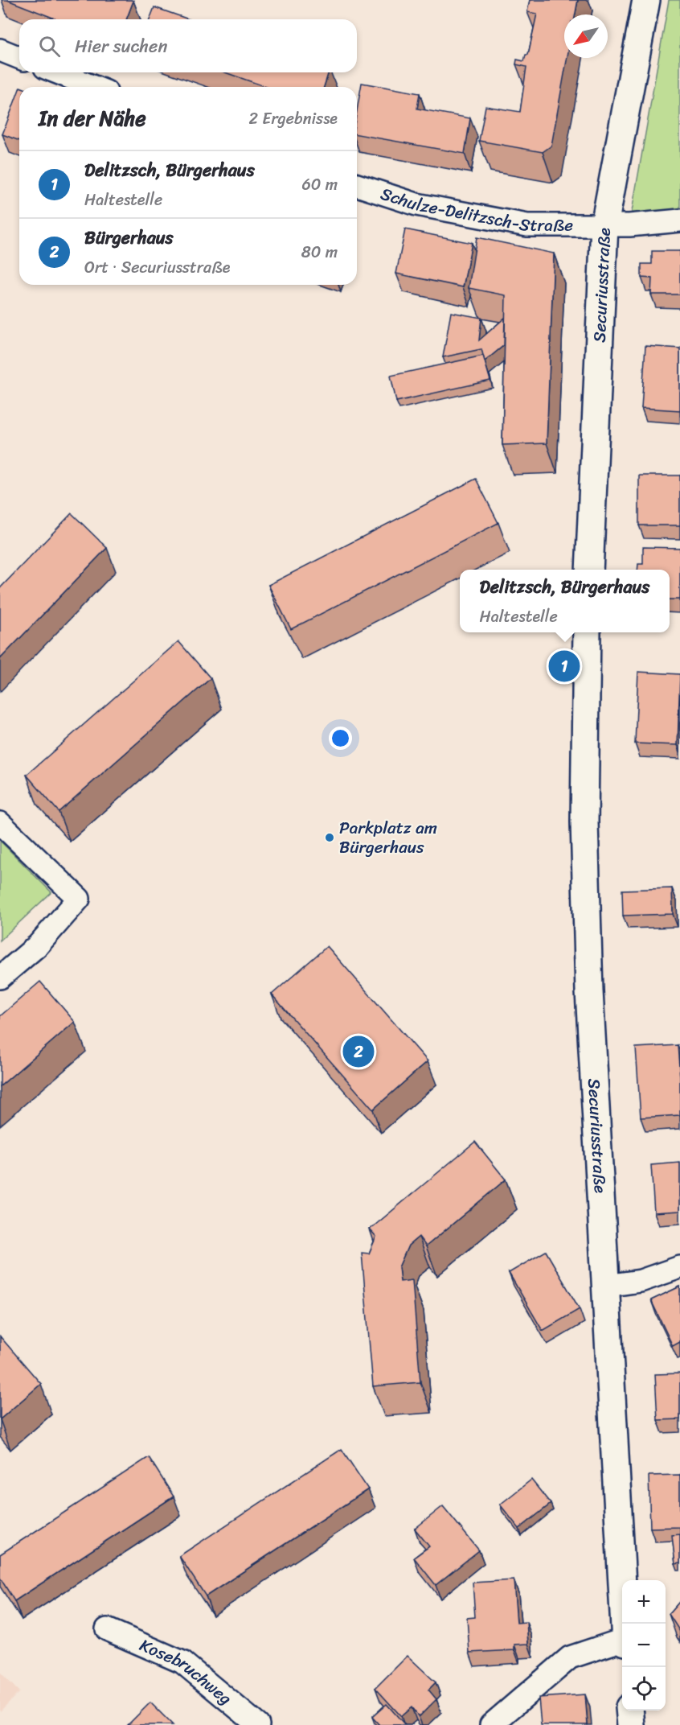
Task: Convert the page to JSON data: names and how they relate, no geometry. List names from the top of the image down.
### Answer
{
  "streets": {
    "street": ["Schulze-Delitzsch-Straße", "Securiusstraße", "Kosebruchweg"]
  },
  "crossings": [
    ["Schulze-Delitzsch-Straße", "Securiusstraße"]
  ],
  "places": ["Parkplatz am Bürgerhaus"],
  "north": "bottom left",
  "page": {
    "search": "Hier suchen",
    "heading": ["In der Nähe", "2 Ergebnisse"],
    "list": [
      {
        "mark": "1",
        "name": "Delitzsch, Bürgerhaus",
        "note": "Haltestelle",
        "value": "60 m"
      },
      {
        "mark": "2",
        "name": "Bürgerhaus",
        "note": "Ort · Securiusstraße",
        "value": "80 m"
      }
    ],
    "popup": ["Delitzsch, Bürgerhaus", "Haltestelle"],
    "pins": ["1", "2"],
    "map_buttons": ["+", "−"]
  }
}
